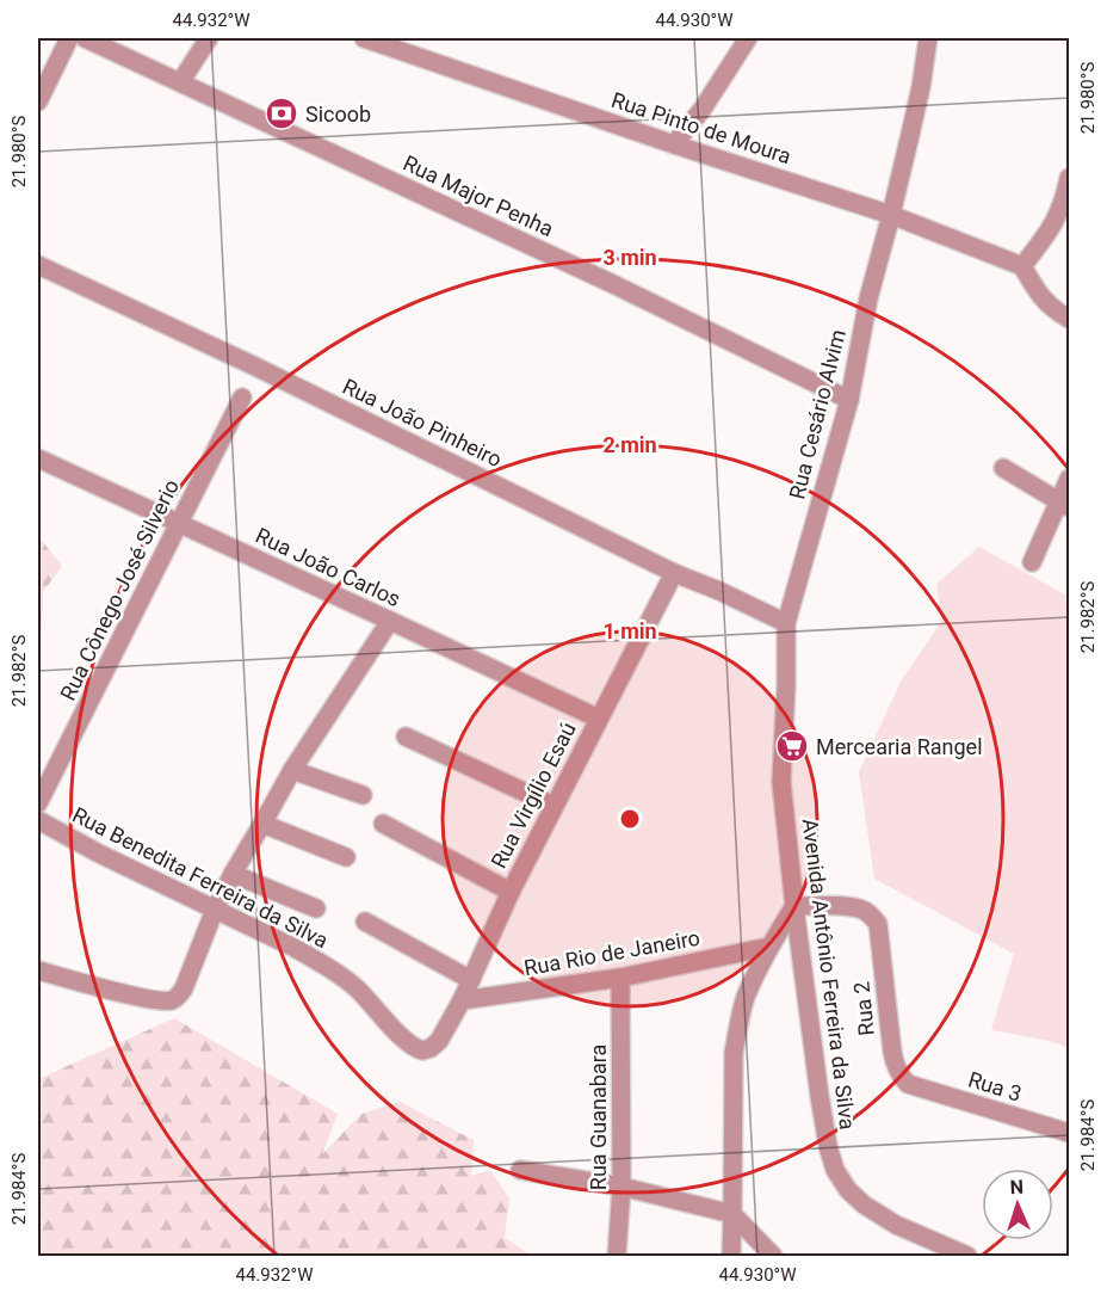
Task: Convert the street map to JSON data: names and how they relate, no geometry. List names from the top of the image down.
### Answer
{
  "streets": {
    "street": [
      "Rua Pinto de Moura",
      "Rua Major Penha",
      "Rua Cesário Alvim",
      "Rua João Pinheiro",
      "Rua João Carlos",
      "Rua Cônego José Silverio",
      "Rua Virgílio Esaú",
      "Rua Benedita Ferreira da Silva",
      "Rua Rio de Janeiro",
      "Avenida Antônio Ferreira da Silva",
      "Rua 2",
      "Rua 3",
      "Rua Guanabara"
    ]
  },
  "crossings": [
    ["Rua Pinto de Moura", "Rua Cesário Alvim"],
    ["Rua Major Penha", "Rua Cesário Alvim"],
    ["Rua Cesário Alvim", "Rua João Pinheiro"],
    ["Rua Cesário Alvim", "Avenida Antônio Ferreira da Silva"],
    ["Rua João Pinheiro", "Rua Virgílio Esaú"],
    ["Rua João Pinheiro", "Avenida Antônio Ferreira da Silva"],
    ["Rua João Carlos", "Rua Cônego José Silverio"],
    ["Rua João Carlos", "Rua Virgílio Esaú"],
    ["Rua Virgílio Esaú", "Rua Benedita Ferreira da Silva"],
    ["Rua Virgílio Esaú", "Rua Rio de Janeiro"],
    ["Rua Rio de Janeiro", "Rua Guanabara"],
    ["Avenida Antônio Ferreira da Silva", "Rua 2"],
    ["Rua 2", "Rua 3"]
  ],
  "places": {
    "bank": ["Sicoob"],
    "supermarket": ["Mercearia Rangel"]
  },
  "north": "top",
  "coordinates": [
    "44.932°W",
    "44.930°W",
    "21.980°S",
    "21.982°S",
    "21.984°S"
  ],
  "rings": ["3 min", "2 min", "1 min"]
}
